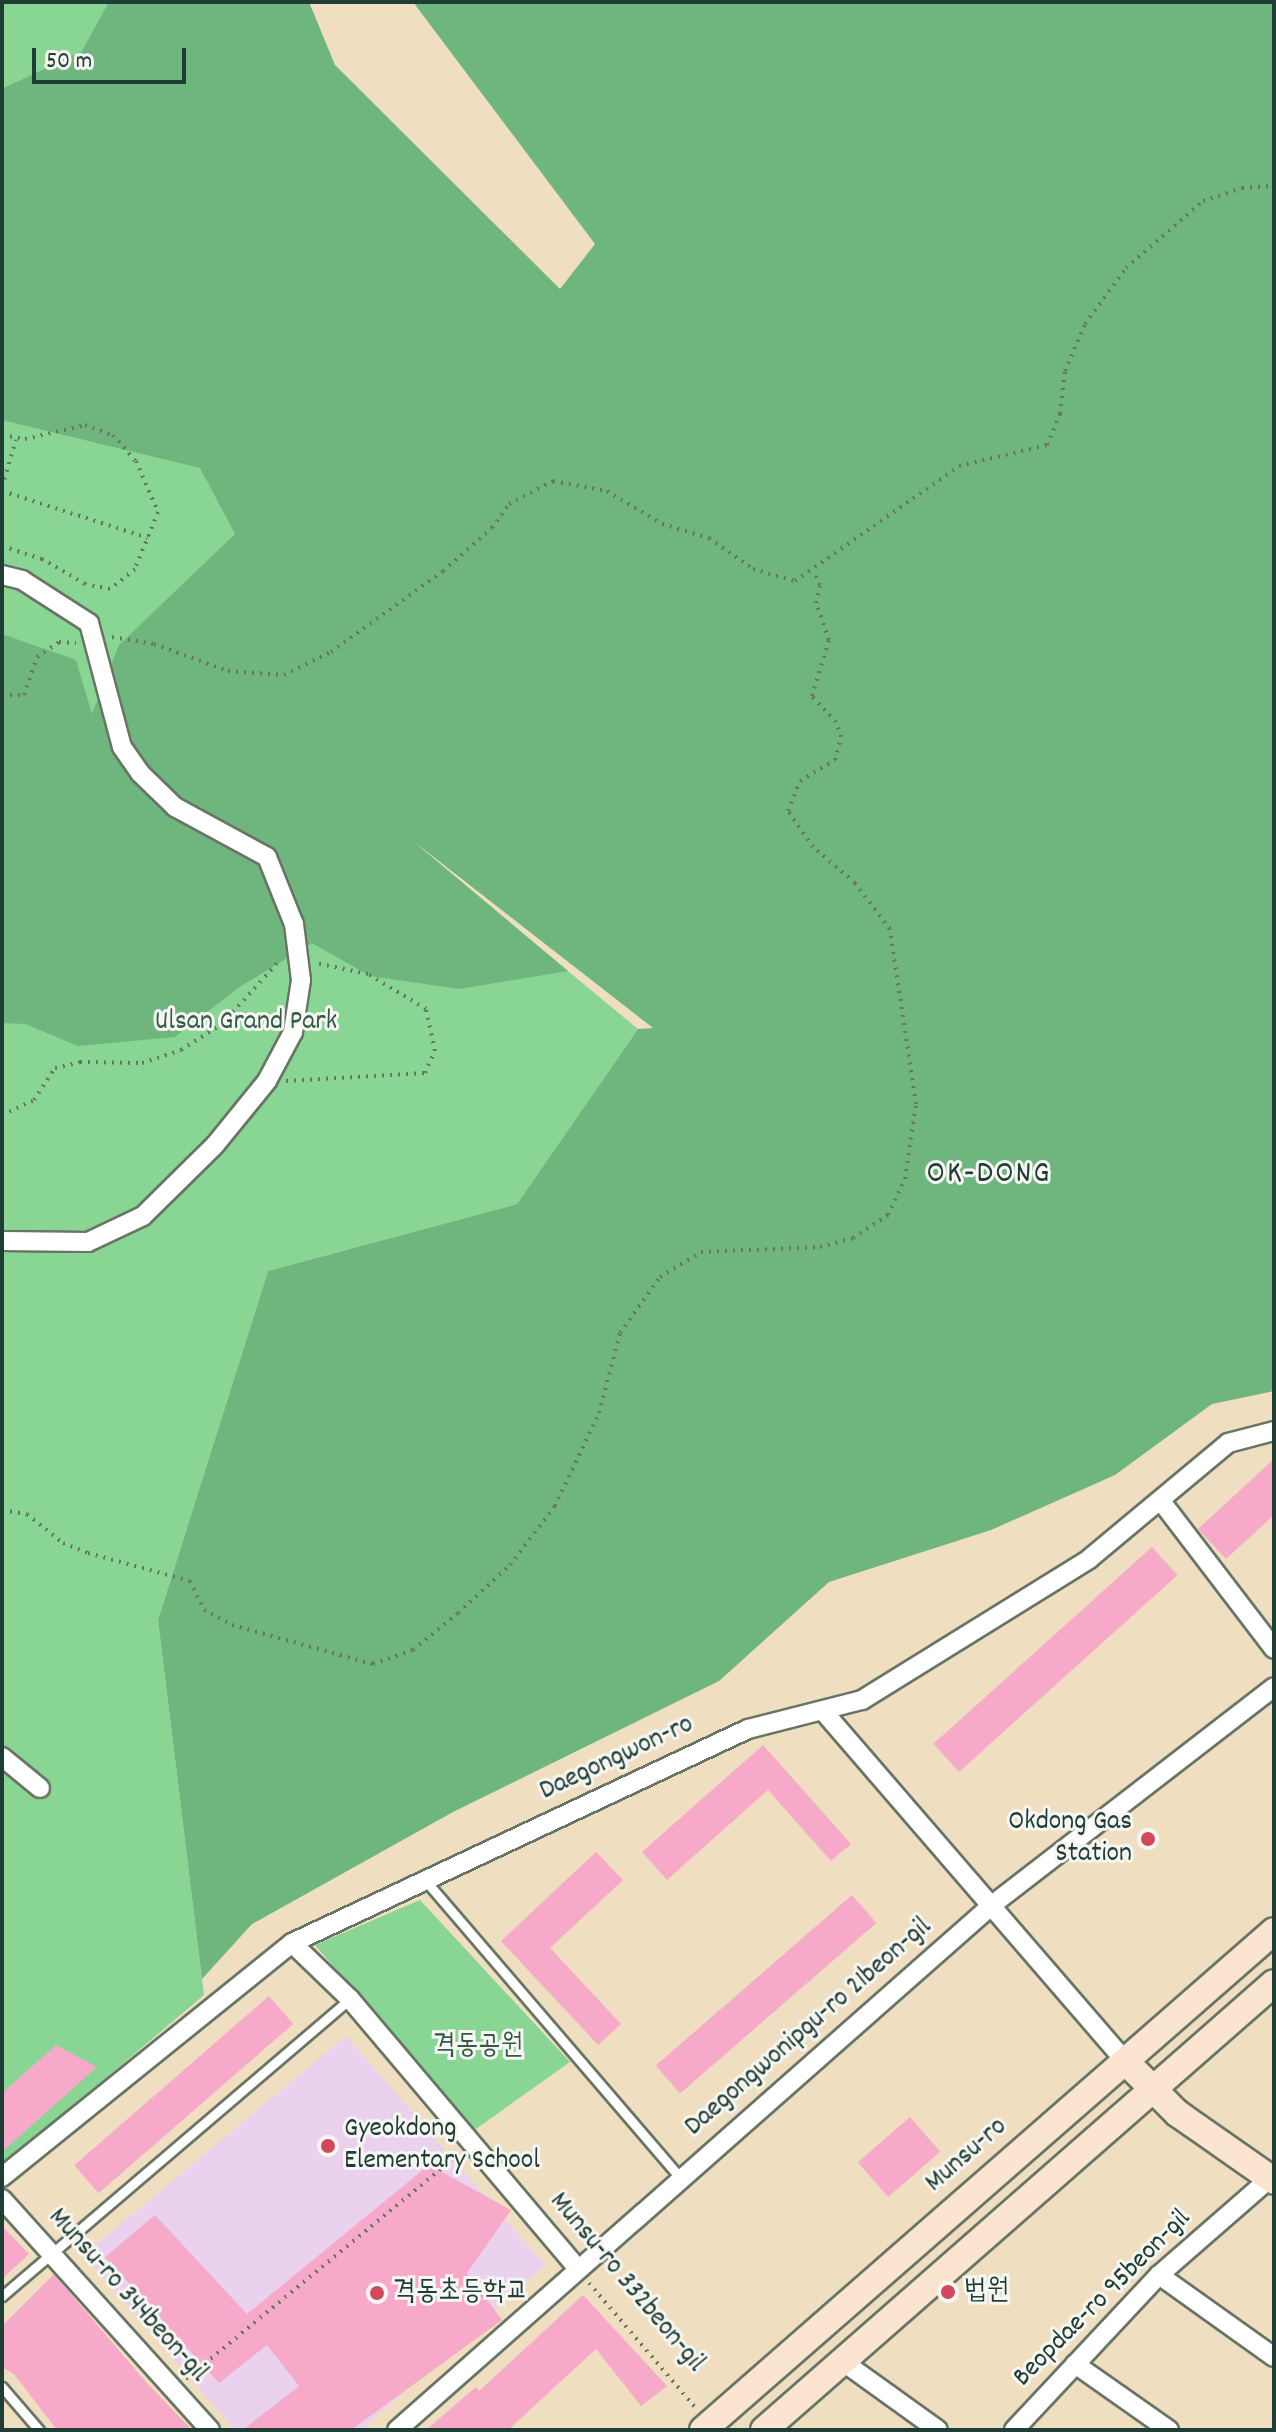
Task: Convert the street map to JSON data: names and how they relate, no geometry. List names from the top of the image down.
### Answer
{
  "streets": {
    "main road": ["Munsu-ro"],
    "street": [
      "Daegongwon-ro",
      "Daegongwonipgu-ro 21beon-gil",
      "Munsu-ro 332beon-gil",
      "Munsu-ro 344beon-gil",
      "Beopdae-ro 95beon-gil"
    ]
  },
  "crossings": [
    ["Daegongwon-ro", "Munsu-ro 332beon-gil"],
    ["Daegongwonipgu-ro 21beon-gil", "Munsu-ro 332beon-gil"],
    ["Munsu-ro", "Munsu-ro 332beon-gil"]
  ],
  "districts": ["OK-DONG"],
  "parks": ["Ulsan Grand Park", "격동공원"],
  "places": [
    "Okdong Gas Station",
    "Gyeokdong Elementary School",
    "법원",
    "격동초등학교"
  ],
  "scale_bar": "50 m"
}
